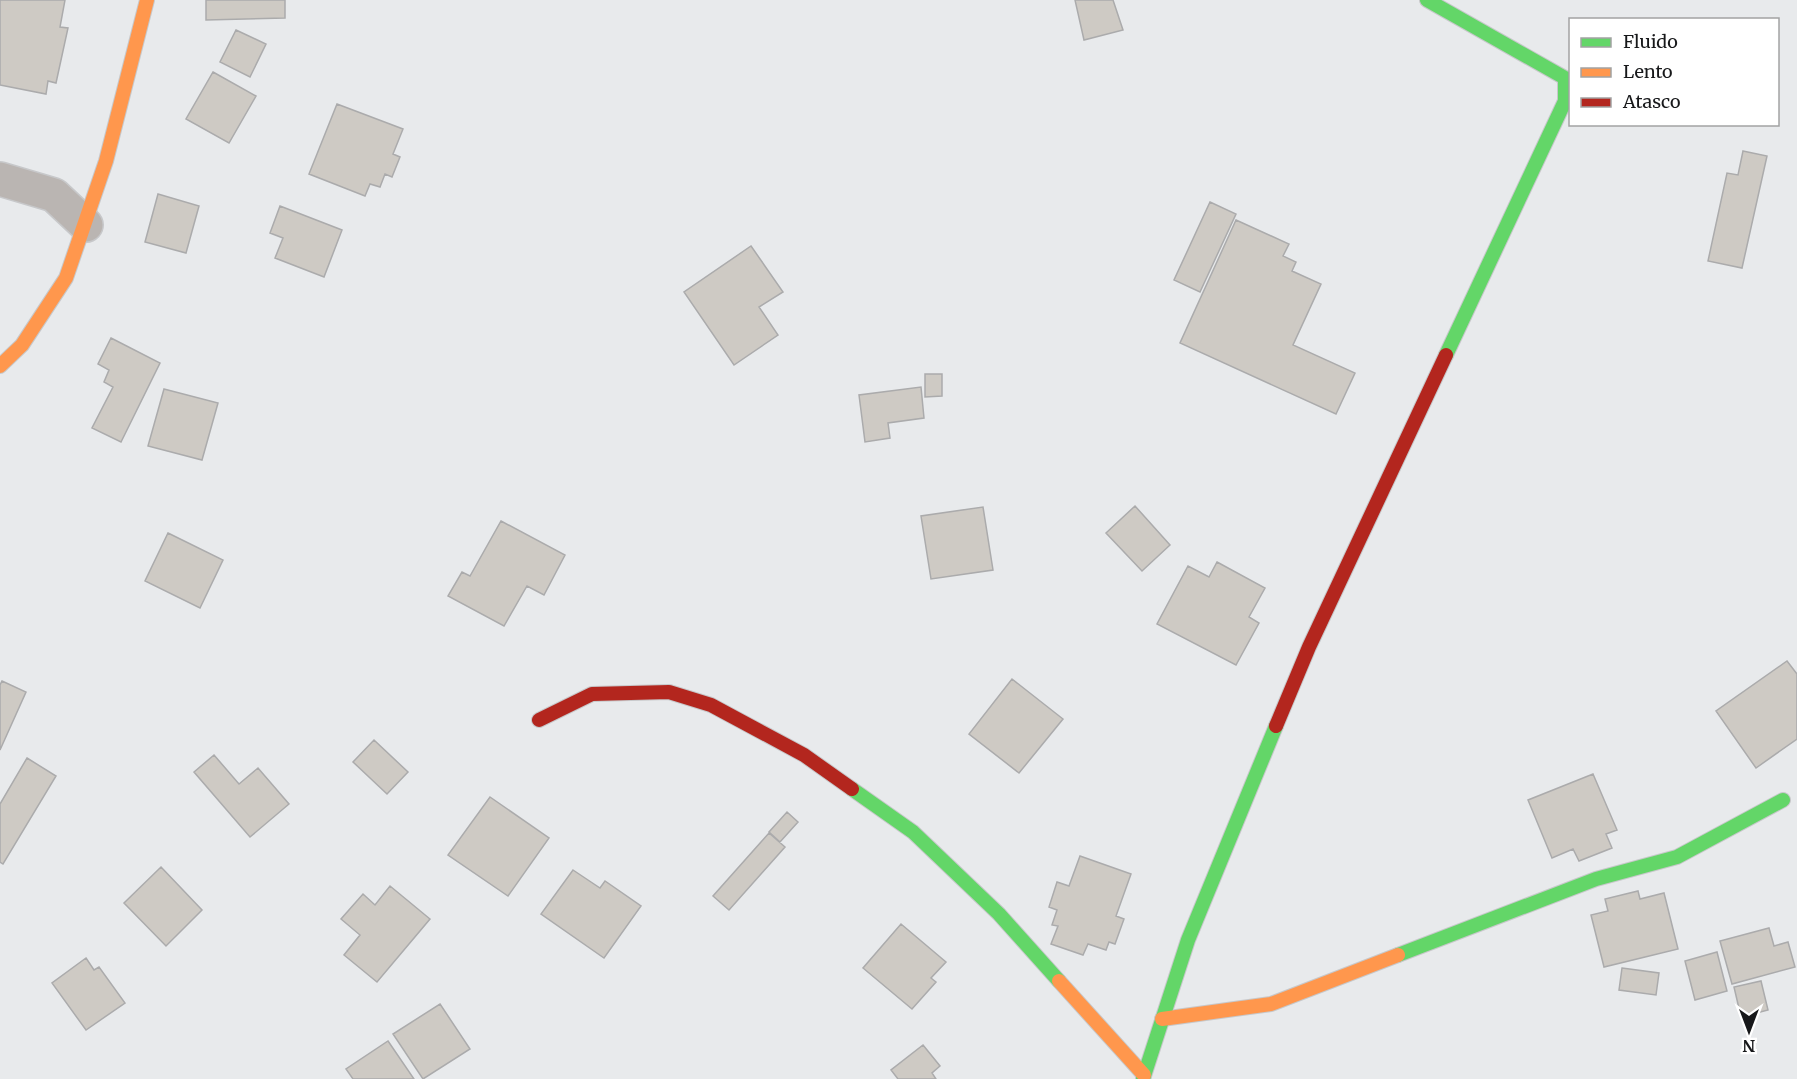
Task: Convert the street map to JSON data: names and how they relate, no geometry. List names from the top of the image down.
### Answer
{
  "legend": ["Fluido", "Lento", "Atasco"],
  "north": "bottom"
}
